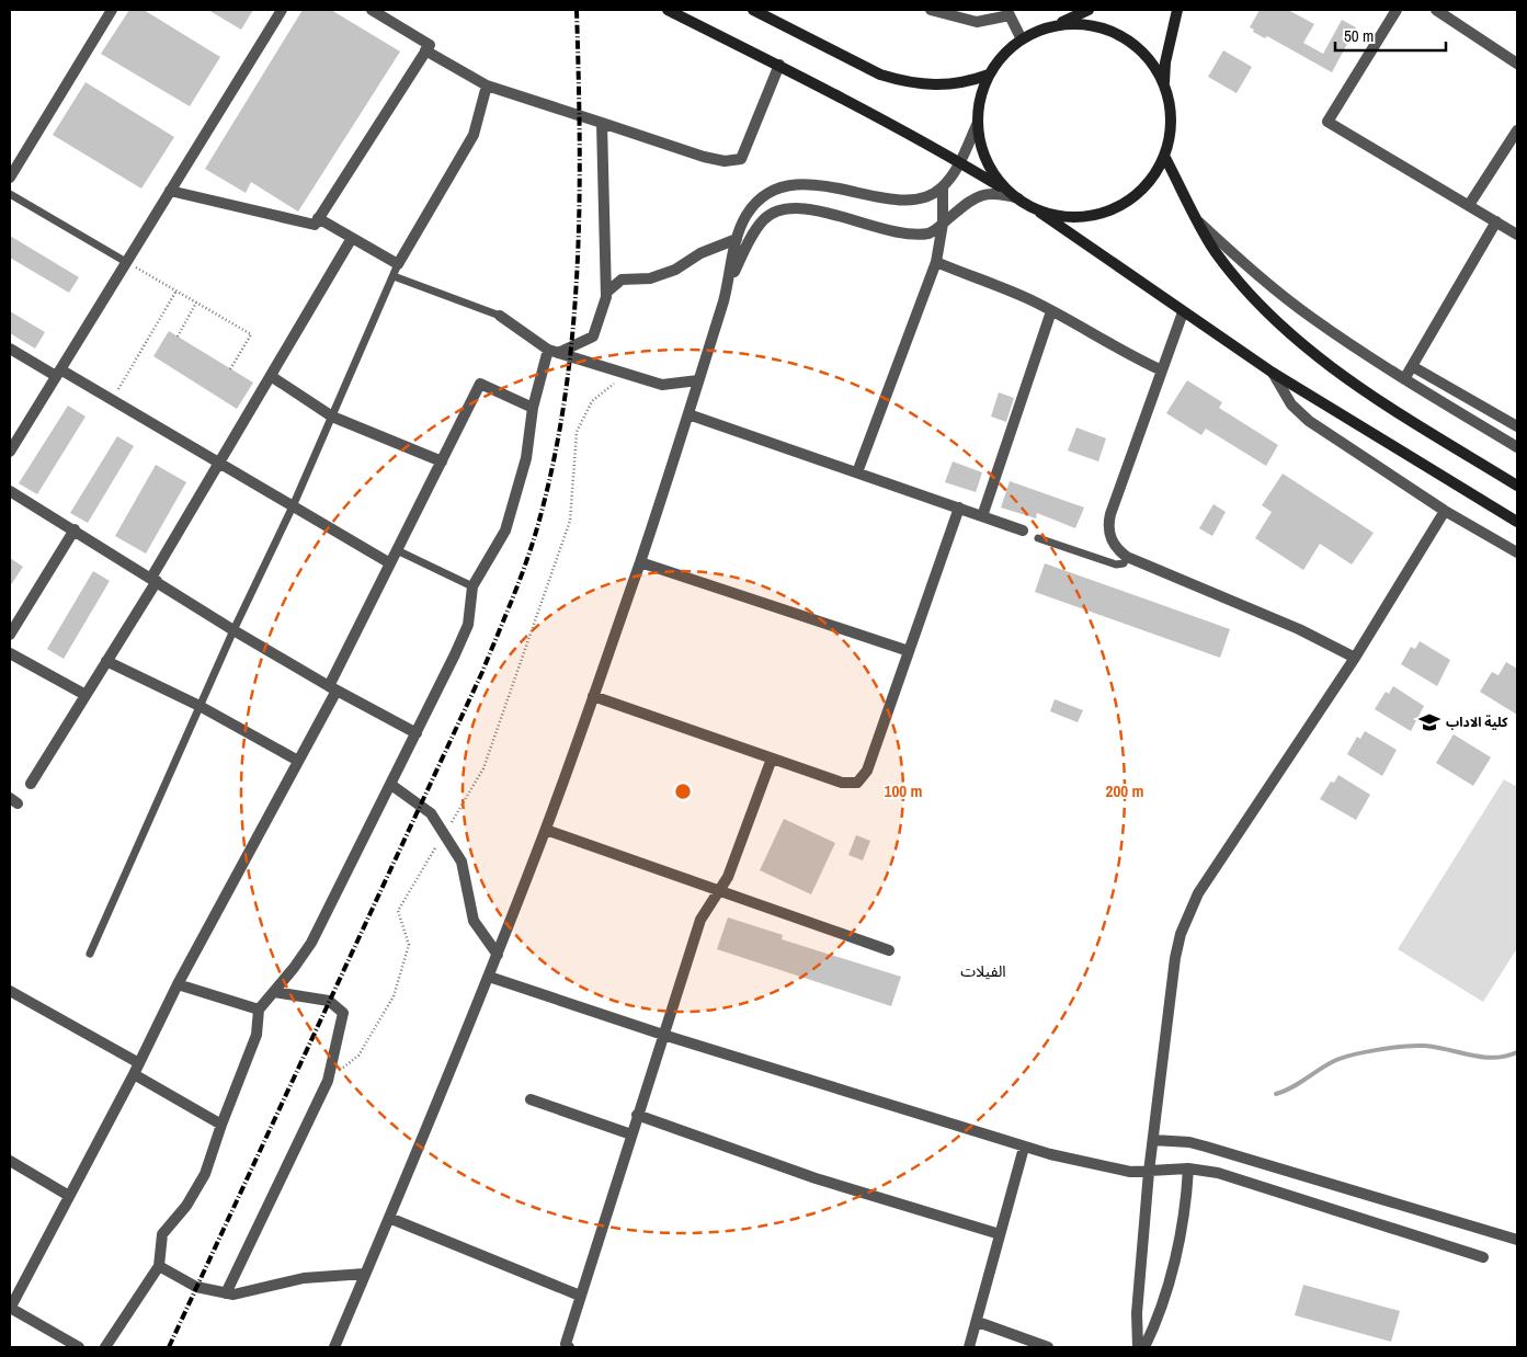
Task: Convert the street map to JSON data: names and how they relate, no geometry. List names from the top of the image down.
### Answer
{
  "districts": ["الفيلات"],
  "places": {
    "school or university": ["كلية الاداب"]
  },
  "scale_bar": "50 m",
  "rings": ["100 m", "200 m"]
}
